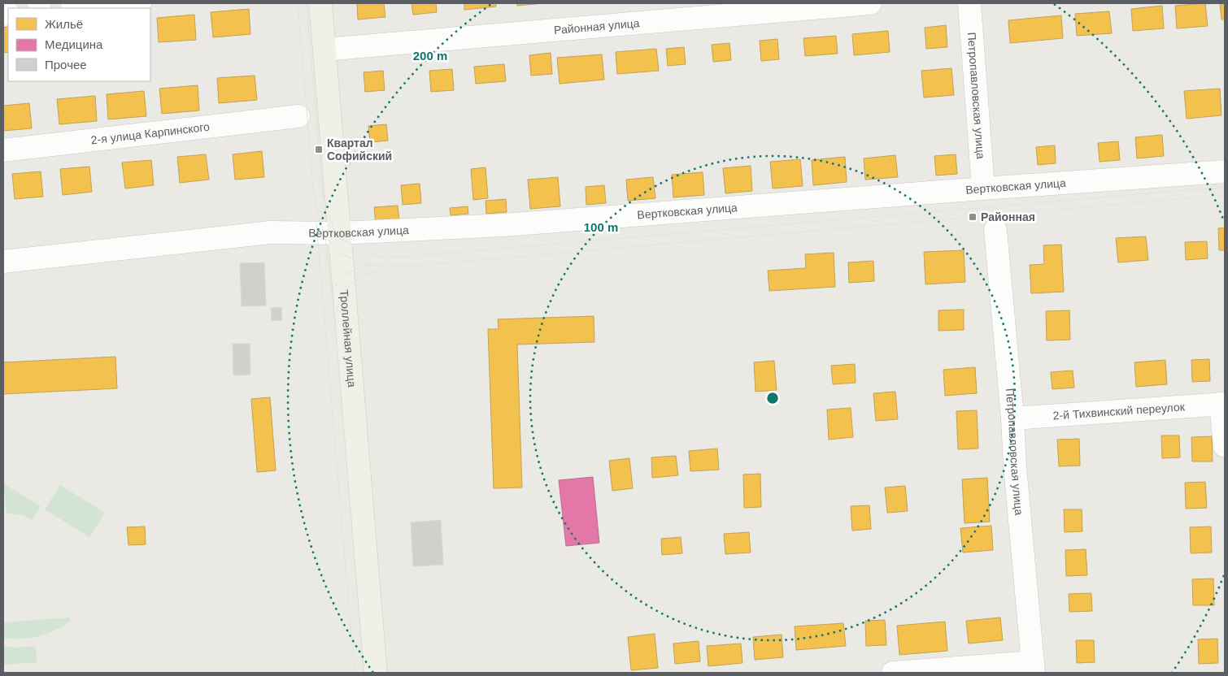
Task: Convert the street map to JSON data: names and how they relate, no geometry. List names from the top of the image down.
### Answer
{
  "streets": {
    "main road": ["Троллейная улица"],
    "street": [
      "Районная улица",
      "Петропавловская улица",
      "2-я улица Карпинского",
      "Вертковская улица",
      "2-й Тихвинский переулок"
    ]
  },
  "crossings": [
    ["Районная улица", "Троллейная улица"],
    ["Петропавловская улица", "Вертковская улица"],
    ["Петропавловская улица", "2-й Тихвинский переулок"],
    ["Вертковская улица", "Троллейная улица"]
  ],
  "places": {
    "transit": ["Квартал Софийский", "Районная"]
  },
  "legend": ["Жильё", "Медицина", "Прочее"],
  "rings": ["200 m", "100 m"]
}
